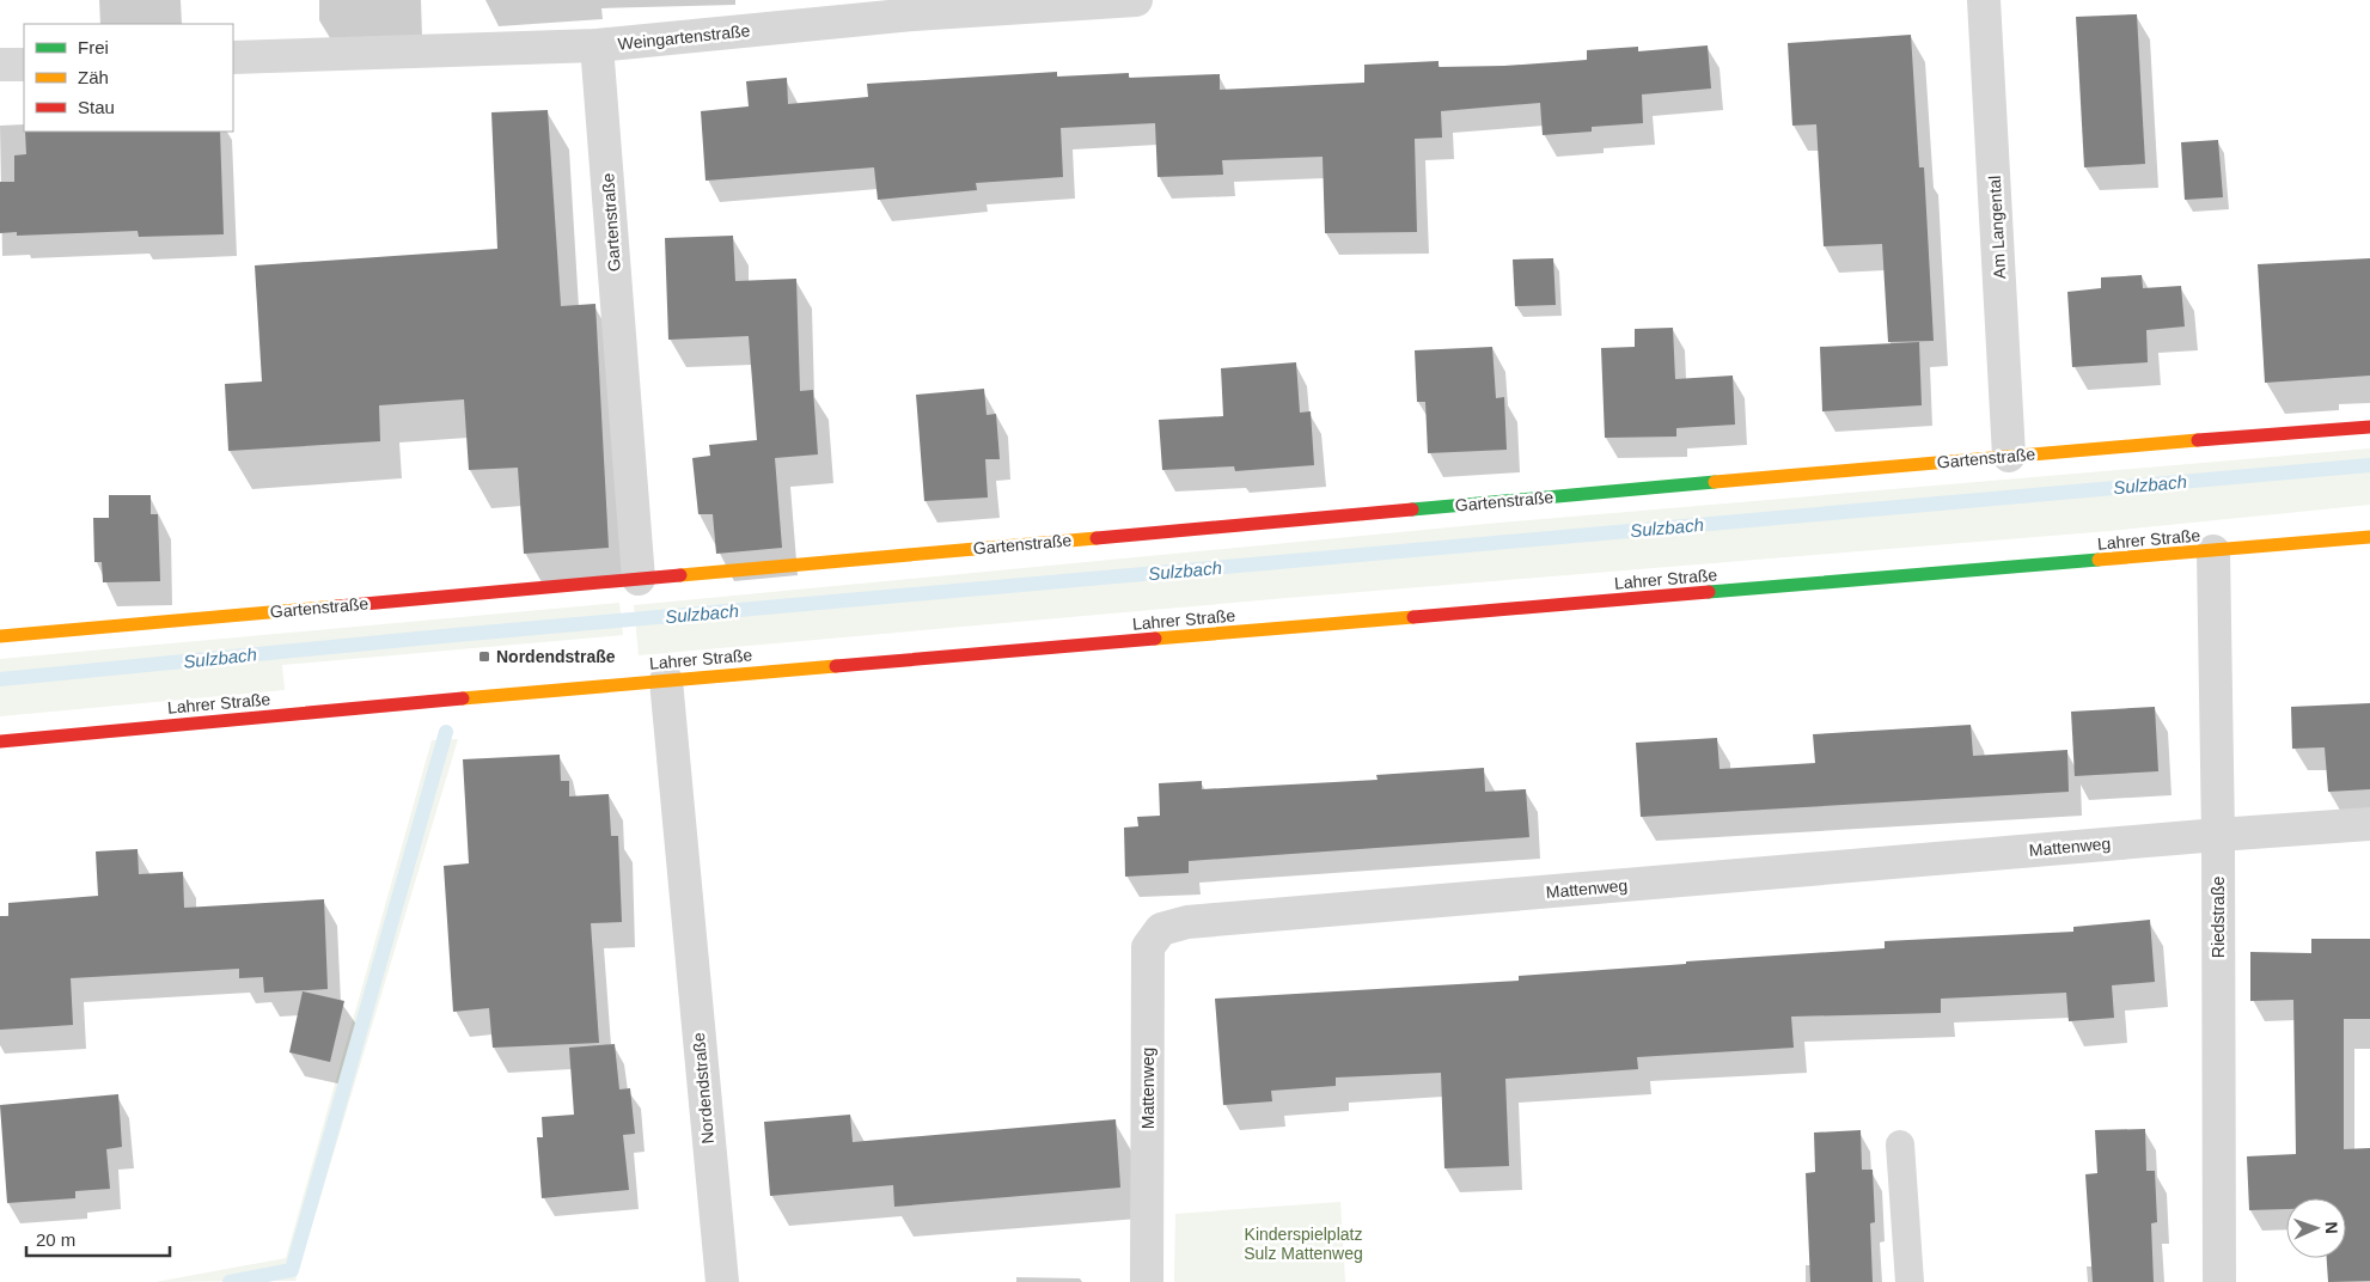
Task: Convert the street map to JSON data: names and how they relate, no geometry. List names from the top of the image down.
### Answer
{
  "streets": {
    "street": [
      "Weingartenstraße",
      "Gartenstraße",
      "Am Langental",
      "Lahrer Straße",
      "Mattenweg",
      "Riedstraße",
      "Nordendstraße"
    ]
  },
  "crossings": [
    ["Weingartenstraße", "Gartenstraße"],
    ["Gartenstraße", "Am Langental"],
    ["Lahrer Straße", "Riedstraße"],
    ["Lahrer Straße", "Nordendstraße"],
    ["Mattenweg", "Riedstraße"]
  ],
  "water": ["Sulzbach"],
  "parks": ["Kinderspielplatz Sulz Mattenweg"],
  "places": {
    "transit": ["Nordendstraße"]
  },
  "legend": ["Frei", "Zäh", "Stau"],
  "scale_bar": "20 m",
  "north": "right"
}
